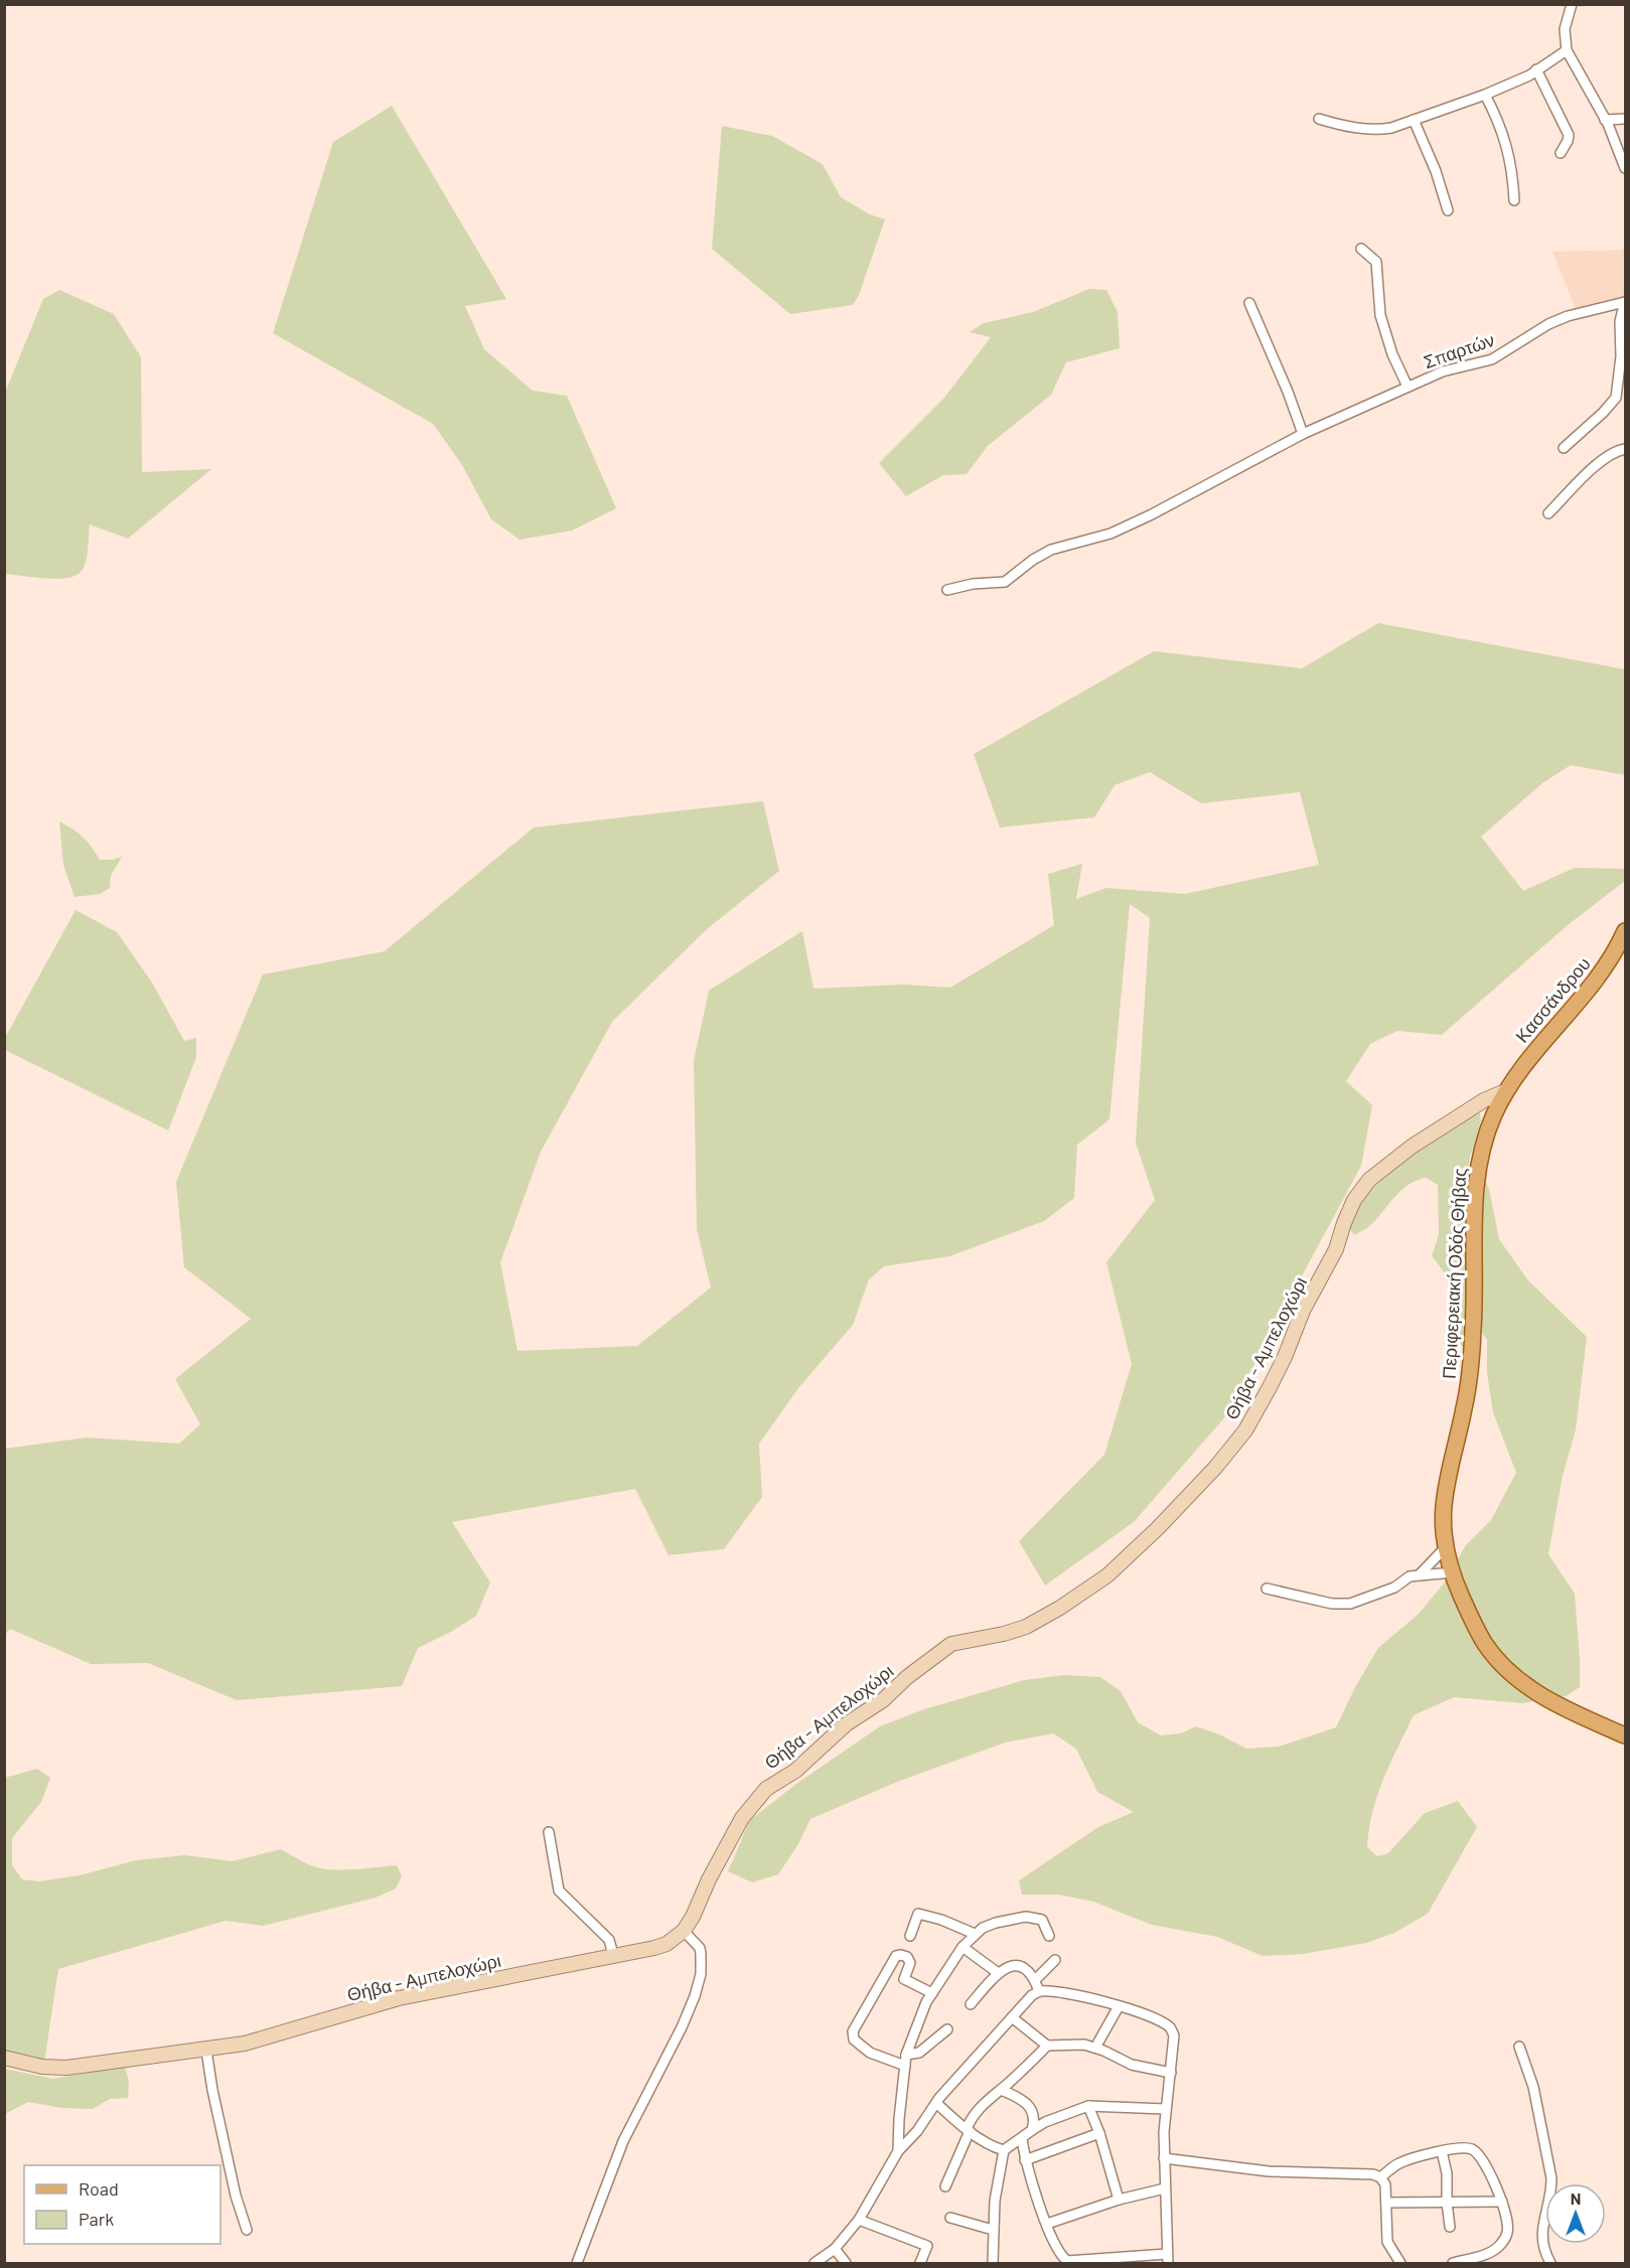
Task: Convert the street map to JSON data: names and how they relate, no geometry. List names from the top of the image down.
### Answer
{
  "streets": {
    "main road": ["Κασσάνδρου", "Περιφερειακή Οδός Θήβας"],
    "street": ["Σπαρτών", "Θήβα - Αμπελοχώρι"]
  },
  "crossings": [
    ["Κασσάνδρου", "Περιφερειακή Οδός Θήβας"],
    ["Κασσάνδρου", "Θήβα - Αμπελοχώρι"],
    ["Περιφερειακή Οδός Θήβας", "Θήβα - Αμπελοχώρι"]
  ],
  "legend": ["Road", "Park"],
  "north": "top"
}
